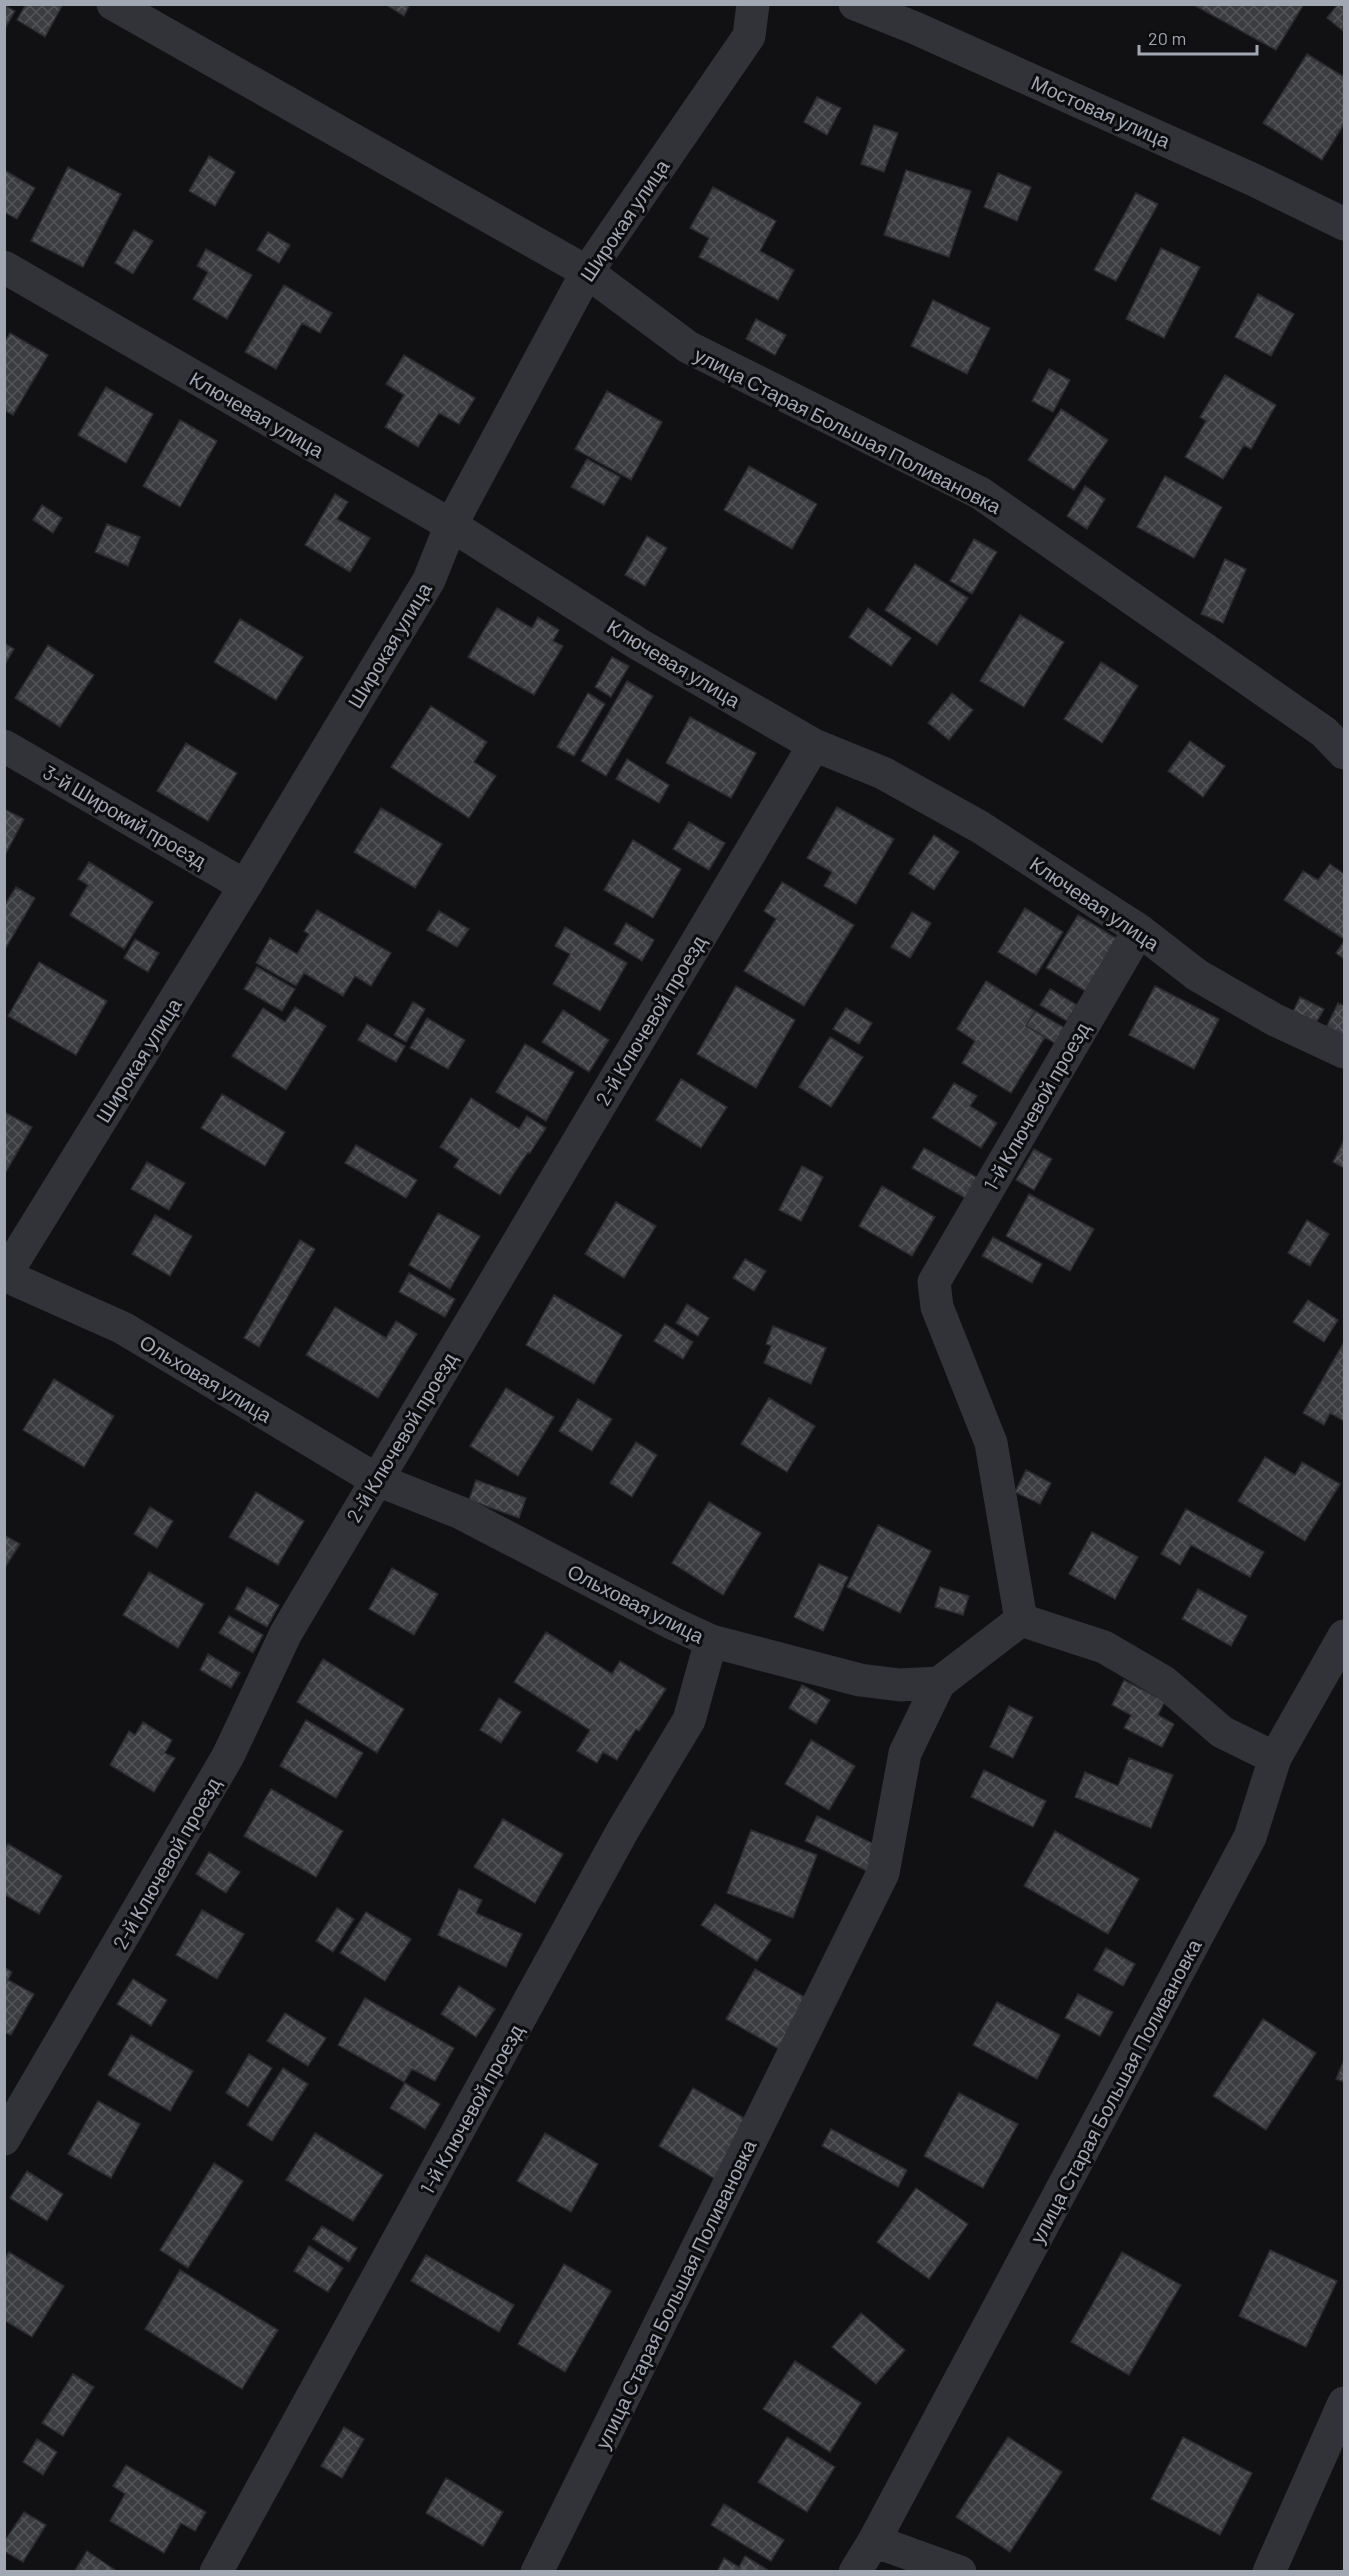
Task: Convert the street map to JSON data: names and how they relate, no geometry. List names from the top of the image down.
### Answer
{
  "streets": {
    "street": [
      "Мостовая улица",
      "Широкая улица",
      "Ключевая улица",
      "улица Старая Большая Поливановка",
      "3-й Широкий проезд",
      "2-й Ключевой проезд",
      "1-й Ключевой проезд",
      "Ольховая улица"
    ]
  },
  "crossings": [
    ["Широкая улица", "Ключевая улица"],
    ["Широкая улица", "улица Старая Большая Поливановка"],
    ["Широкая улица", "3-й Широкий проезд"],
    ["Широкая улица", "Ольховая улица"],
    ["Ключевая улица", "2-й Ключевой проезд"],
    ["Ключевая улица", "1-й Ключевой проезд"],
    ["улица Старая Большая Поливановка", "Ольховая улица"],
    ["2-й Ключевой проезд", "Ольховая улица"],
    ["1-й Ключевой проезд", "Ольховая улица"]
  ],
  "scale_bar": "20 m"
}
